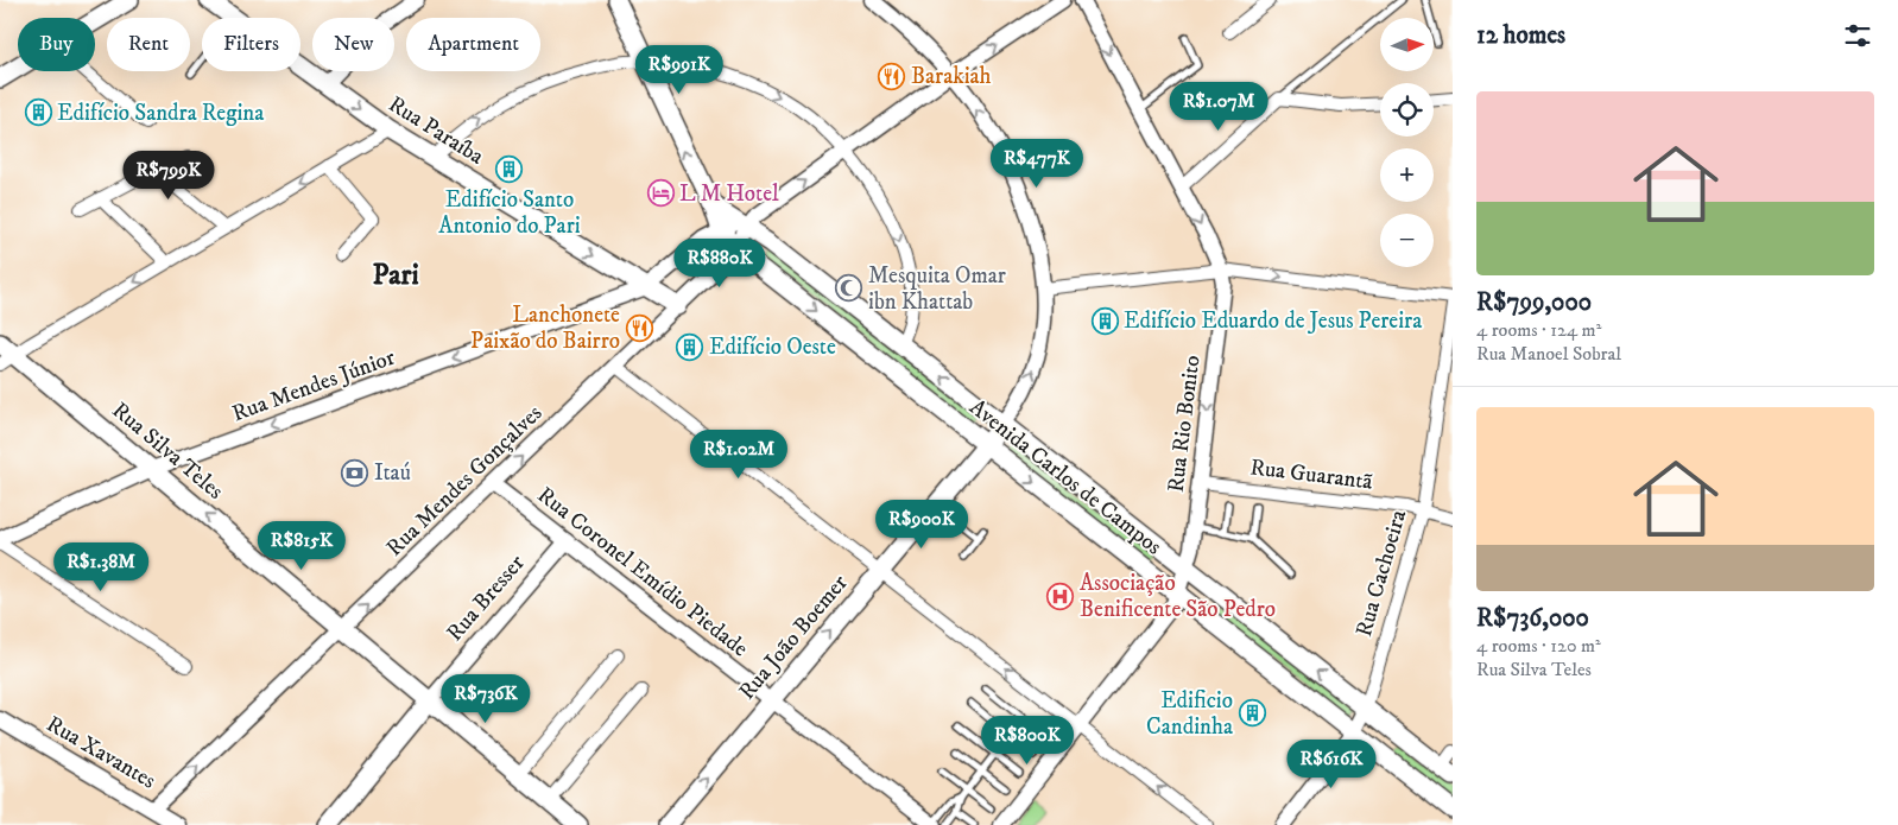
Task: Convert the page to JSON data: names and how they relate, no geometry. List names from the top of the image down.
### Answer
{
  "streets": {
    "main road": [
      "Rua Paraíba",
      "Rua Silva Teles",
      "Avenida Carlos de Campos",
      "Rua Bresser",
      "Rua João Boemer"
    ],
    "street": [
      "Rua Mendes Júnior",
      "Rua Rio Bonito",
      "Rua Guarantã",
      "Rua Mendes Gonçalves",
      "Rua Coronel Emídio Piedade",
      "Rua Cachoeira",
      "Rua Xavantes"
    ]
  },
  "crossings": [
    ["Rua Paraíba", "Rua Mendes Júnior"],
    ["Rua Paraíba", "Rua Mendes Gonçalves"],
    ["Rua Mendes Júnior", "Rua Silva Teles"],
    ["Rua Mendes Júnior", "Avenida Carlos de Campos"],
    ["Rua Rio Bonito", "Rua Guarantã"],
    ["Rua Rio Bonito", "Avenida Carlos de Campos"],
    ["Rua Silva Teles", "Rua Mendes Gonçalves"],
    ["Rua Silva Teles", "Rua Bresser"],
    ["Rua Guarantã", "Rua Cachoeira"],
    ["Avenida Carlos de Campos", "Rua Mendes Gonçalves"],
    ["Avenida Carlos de Campos", "Rua Cachoeira"],
    ["Avenida Carlos de Campos", "Rua João Boemer"],
    ["Rua Mendes Gonçalves", "Rua Coronel Emídio Piedade"],
    ["Rua Mendes Gonçalves", "Rua Xavantes"],
    ["Rua Coronel Emídio Piedade", "Rua Bresser"],
    ["Rua Coronel Emídio Piedade", "Rua João Boemer"]
  ],
  "one_way": [
    "Rua Paraíba",
    "Rua Rio Bonito",
    "Rua Mendes Gonçalves",
    "Rua João Boemer"
  ],
  "districts": ["Pari"],
  "places": {
    "restaurant": ["Barakiah", "Lanchonete Paixão do Bairro"],
    "building": [
      "Edifício Sandra Regina",
      "Edifício Santo Antonio do Pari",
      "Edifício Eduardo de Jesus Pereira",
      "Edifício Oeste",
      "Edificio Candinha"
    ],
    "hotel": ["L M Hotel"],
    "mosque": ["Mesquita Omar ibn Khattab"],
    "bank": ["Itaú"],
    "hospital": ["Associação Benificente São Pedro"]
  },
  "north": "right",
  "page": {
    "heading": "12 homes",
    "map_buttons": ["+", "−"],
    "chip": [
      "Buy",
      "Rent",
      "Filters",
      "New",
      "Apartment"
    ],
    "price": [
      "R$991K",
      "R$1.07M",
      "R$477K",
      "R$799K",
      "R$880K",
      "R$1.02M",
      "R$900K",
      "R$815K",
      "R$1.38M",
      "R$736K",
      "R$800K",
      "R$616K"
    ],
    "list": [
      {
        "name": "R$799,000",
        "note": "4 rooms · 124 m² · Rua Manoel Sobral"
      },
      {
        "name": "R$736,000",
        "note": "4 rooms · 120 m² · Rua Silva Teles"
      }
    ]
  }
}
